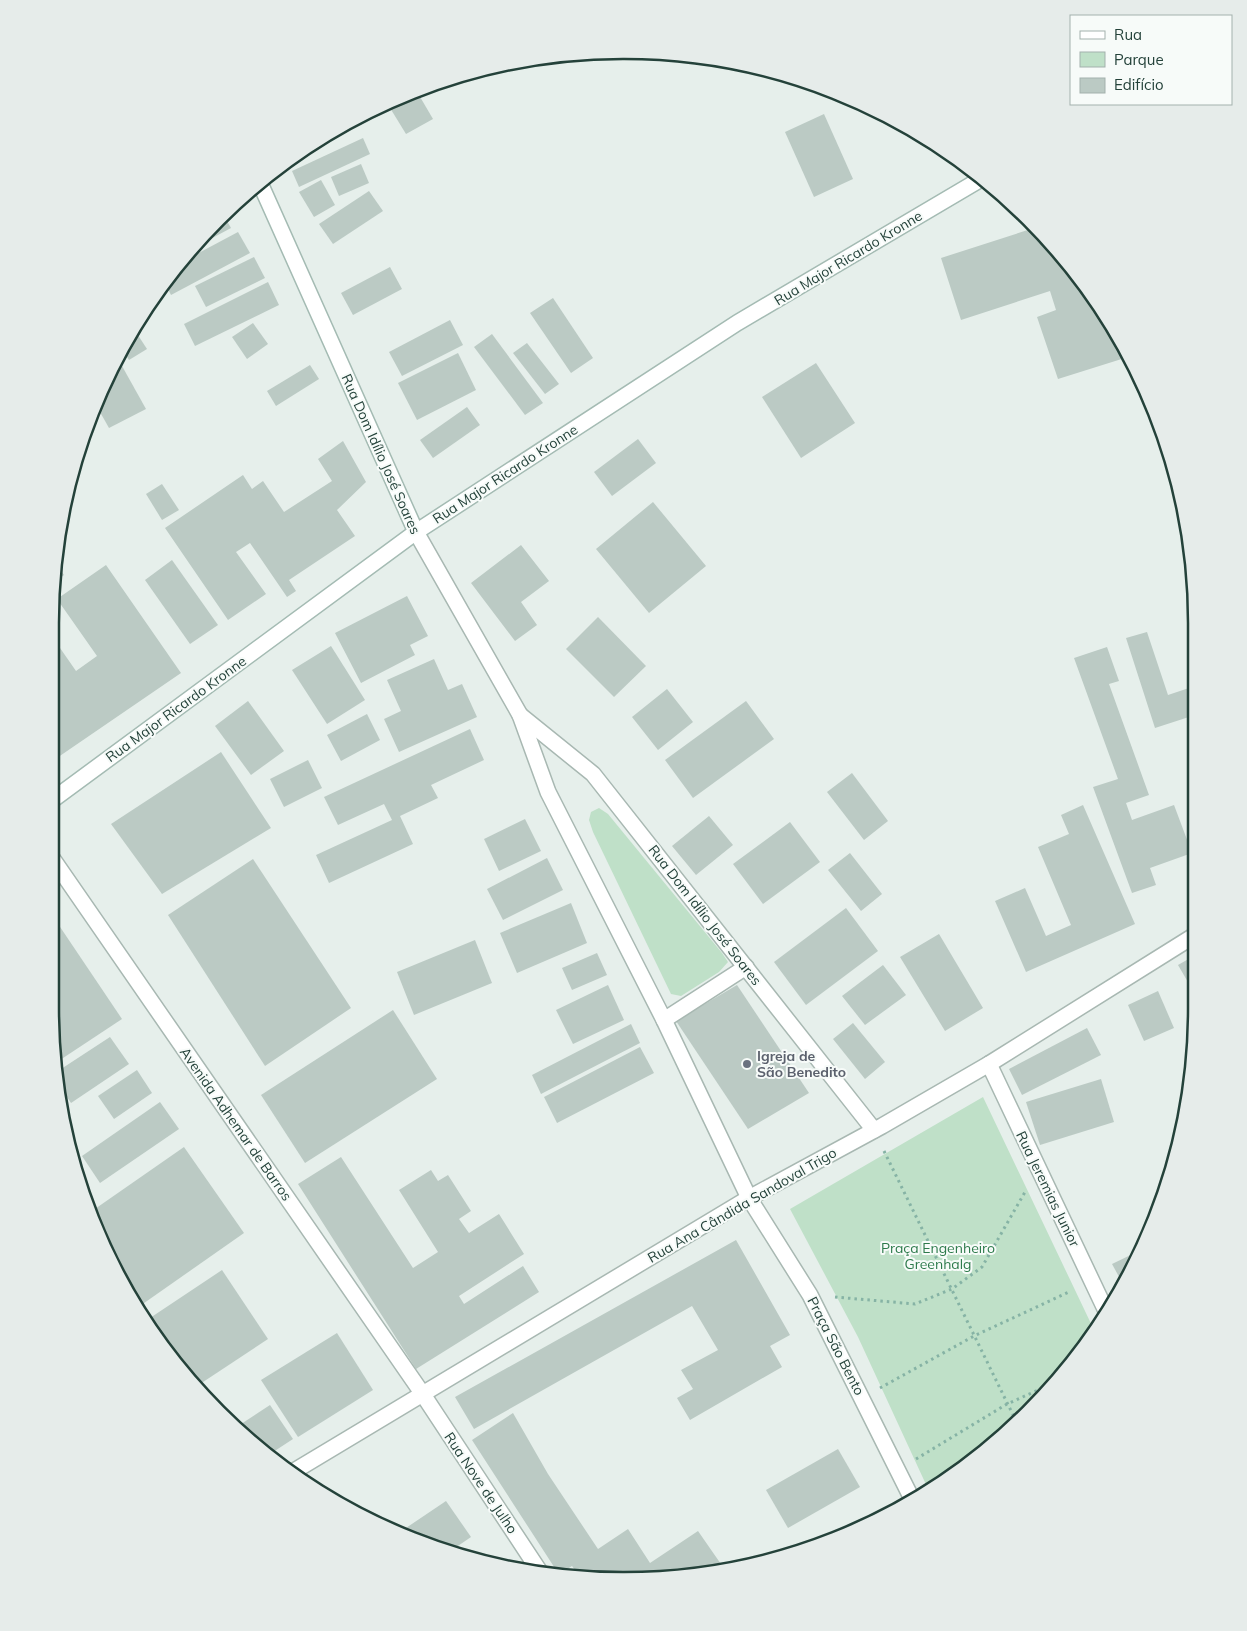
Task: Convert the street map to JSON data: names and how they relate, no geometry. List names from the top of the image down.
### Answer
{
  "streets": {
    "street": [
      "Rua Major Ricardo Kronne",
      "Rua Dom Idílio José Soares",
      "Avenida Adhemar de Barros",
      "Rua Jeremias Junior",
      "Rua Ana Cândida Sandoval Trigo",
      "Praça São Bento",
      "Rua Nove de Julho"
    ]
  },
  "crossings": [
    ["Rua Major Ricardo Kronne", "Rua Dom Idílio José Soares"],
    ["Rua Dom Idílio José Soares", "Rua Ana Cândida Sandoval Trigo"],
    ["Rua Dom Idílio José Soares", "Praça São Bento"],
    ["Avenida Adhemar de Barros", "Rua Ana Cândida Sandoval Trigo"],
    ["Avenida Adhemar de Barros", "Rua Nove de Julho"],
    ["Rua Jeremias Junior", "Rua Ana Cândida Sandoval Trigo"],
    ["Rua Ana Cândida Sandoval Trigo", "Praça São Bento"],
    ["Rua Ana Cândida Sandoval Trigo", "Rua Nove de Julho"]
  ],
  "parks": ["Praça Engenheiro Greenhalg"],
  "places": ["Igreja de São Benedito"],
  "legend": ["Rua", "Parque", "Edifício"]
}
